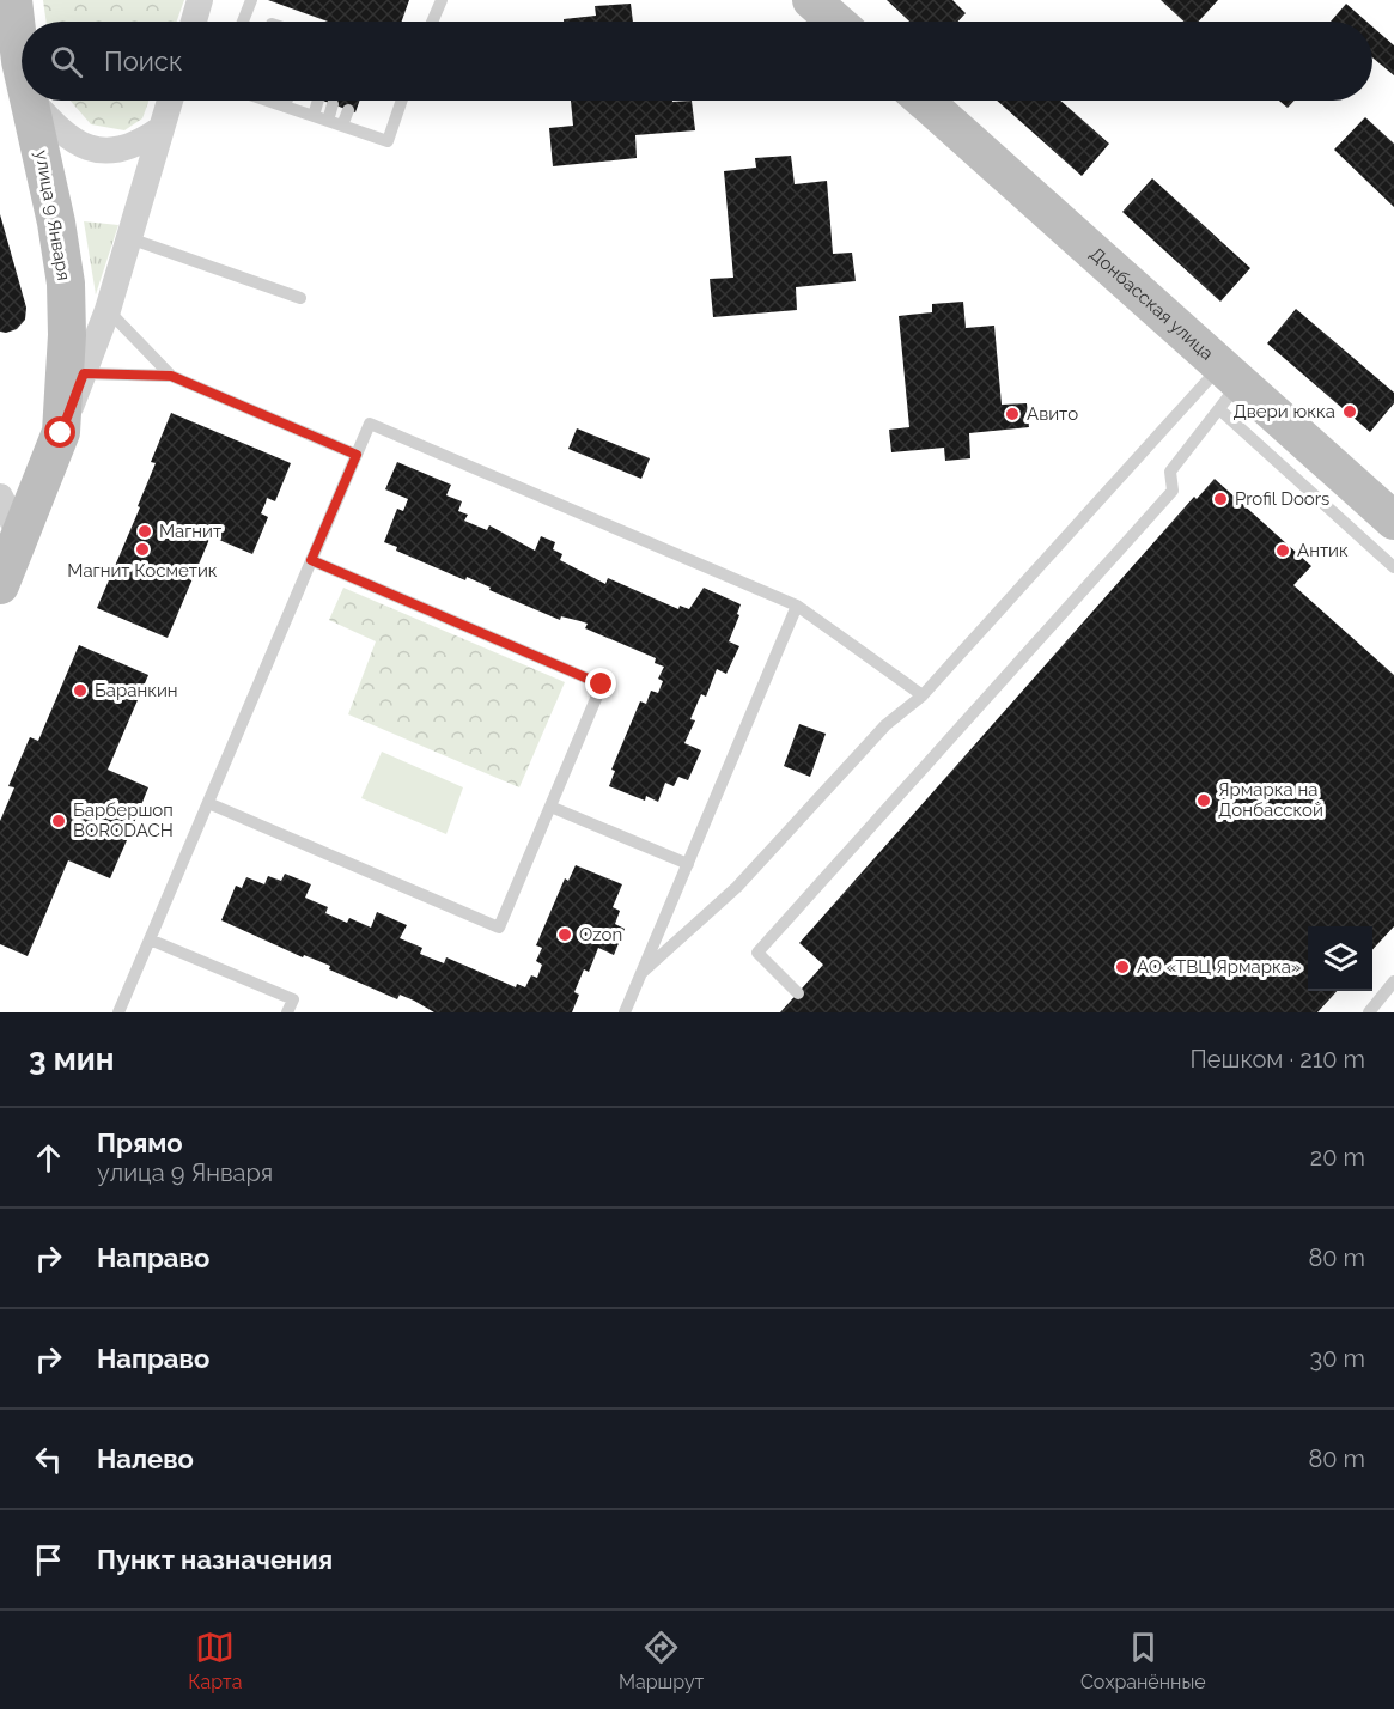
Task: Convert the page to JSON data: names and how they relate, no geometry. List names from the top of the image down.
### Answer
{
  "streets": {
    "street": ["улица 9 Января", "Донбасская улица"]
  },
  "places": [
    "Двери юкка",
    "Авито",
    "Profil Doors",
    "Магнит",
    "Магнит Косметик",
    "Антик",
    "Баранкин",
    "Ярмарка на Донбасской",
    "Барбершоп BORODACH",
    "Ozon",
    "АО «ТВЦ Ярмарка»"
  ],
  "page": {
    "search": "Поиск",
    "heading": ["3 мин", "Пешком · 210 m"],
    "list": [
      ["Прямо", "улица 9 Января", "20 m"],
      ["Направо", "80 m"],
      ["Направо", "30 m"],
      ["Налево", "80 m"],
      "Пункт назначения"
    ],
    "nav": ["Карта", "Маршрут", "Сохранённые"]
  }
}
